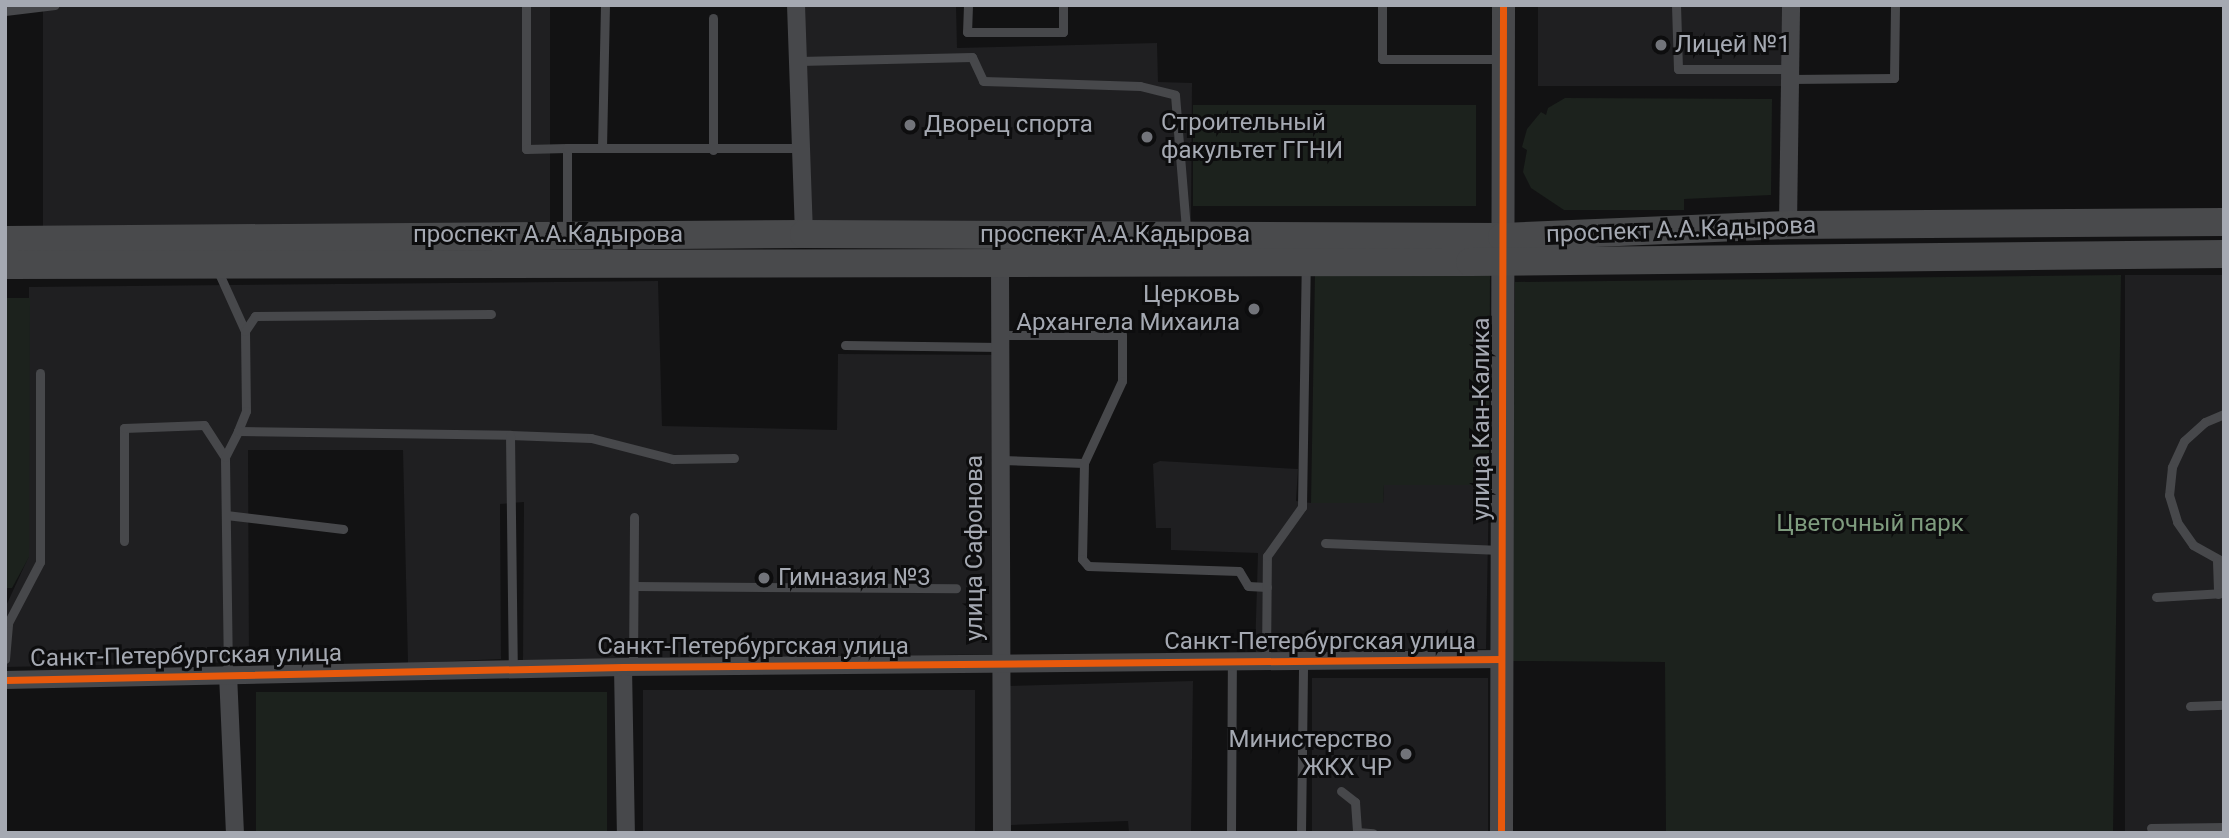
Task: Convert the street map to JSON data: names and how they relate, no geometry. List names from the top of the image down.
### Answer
{
  "streets": {
    "main road": ["проспект А.А.Кадырова"],
    "street": ["улица Кан-Калика", "улица Сафонова", "Санкт-Петербургская улица"]
  },
  "crossings": [
    ["проспект А.А.Кадырова", "улица Кан-Калика"],
    ["проспект А.А.Кадырова", "улица Сафонова"],
    ["улица Кан-Калика", "Санкт-Петербургская улица"],
    ["улица Сафонова", "Санкт-Петербургская улица"]
  ],
  "parks": ["Цветочный парк"],
  "places": [
    "Лицей №1",
    "Дворец спорта",
    "Строительный факультет ГГНИ",
    "Церковь Архангела Михаила",
    "Гимназия №3",
    "Министерство ЖКХ ЧР"
  ]
}
